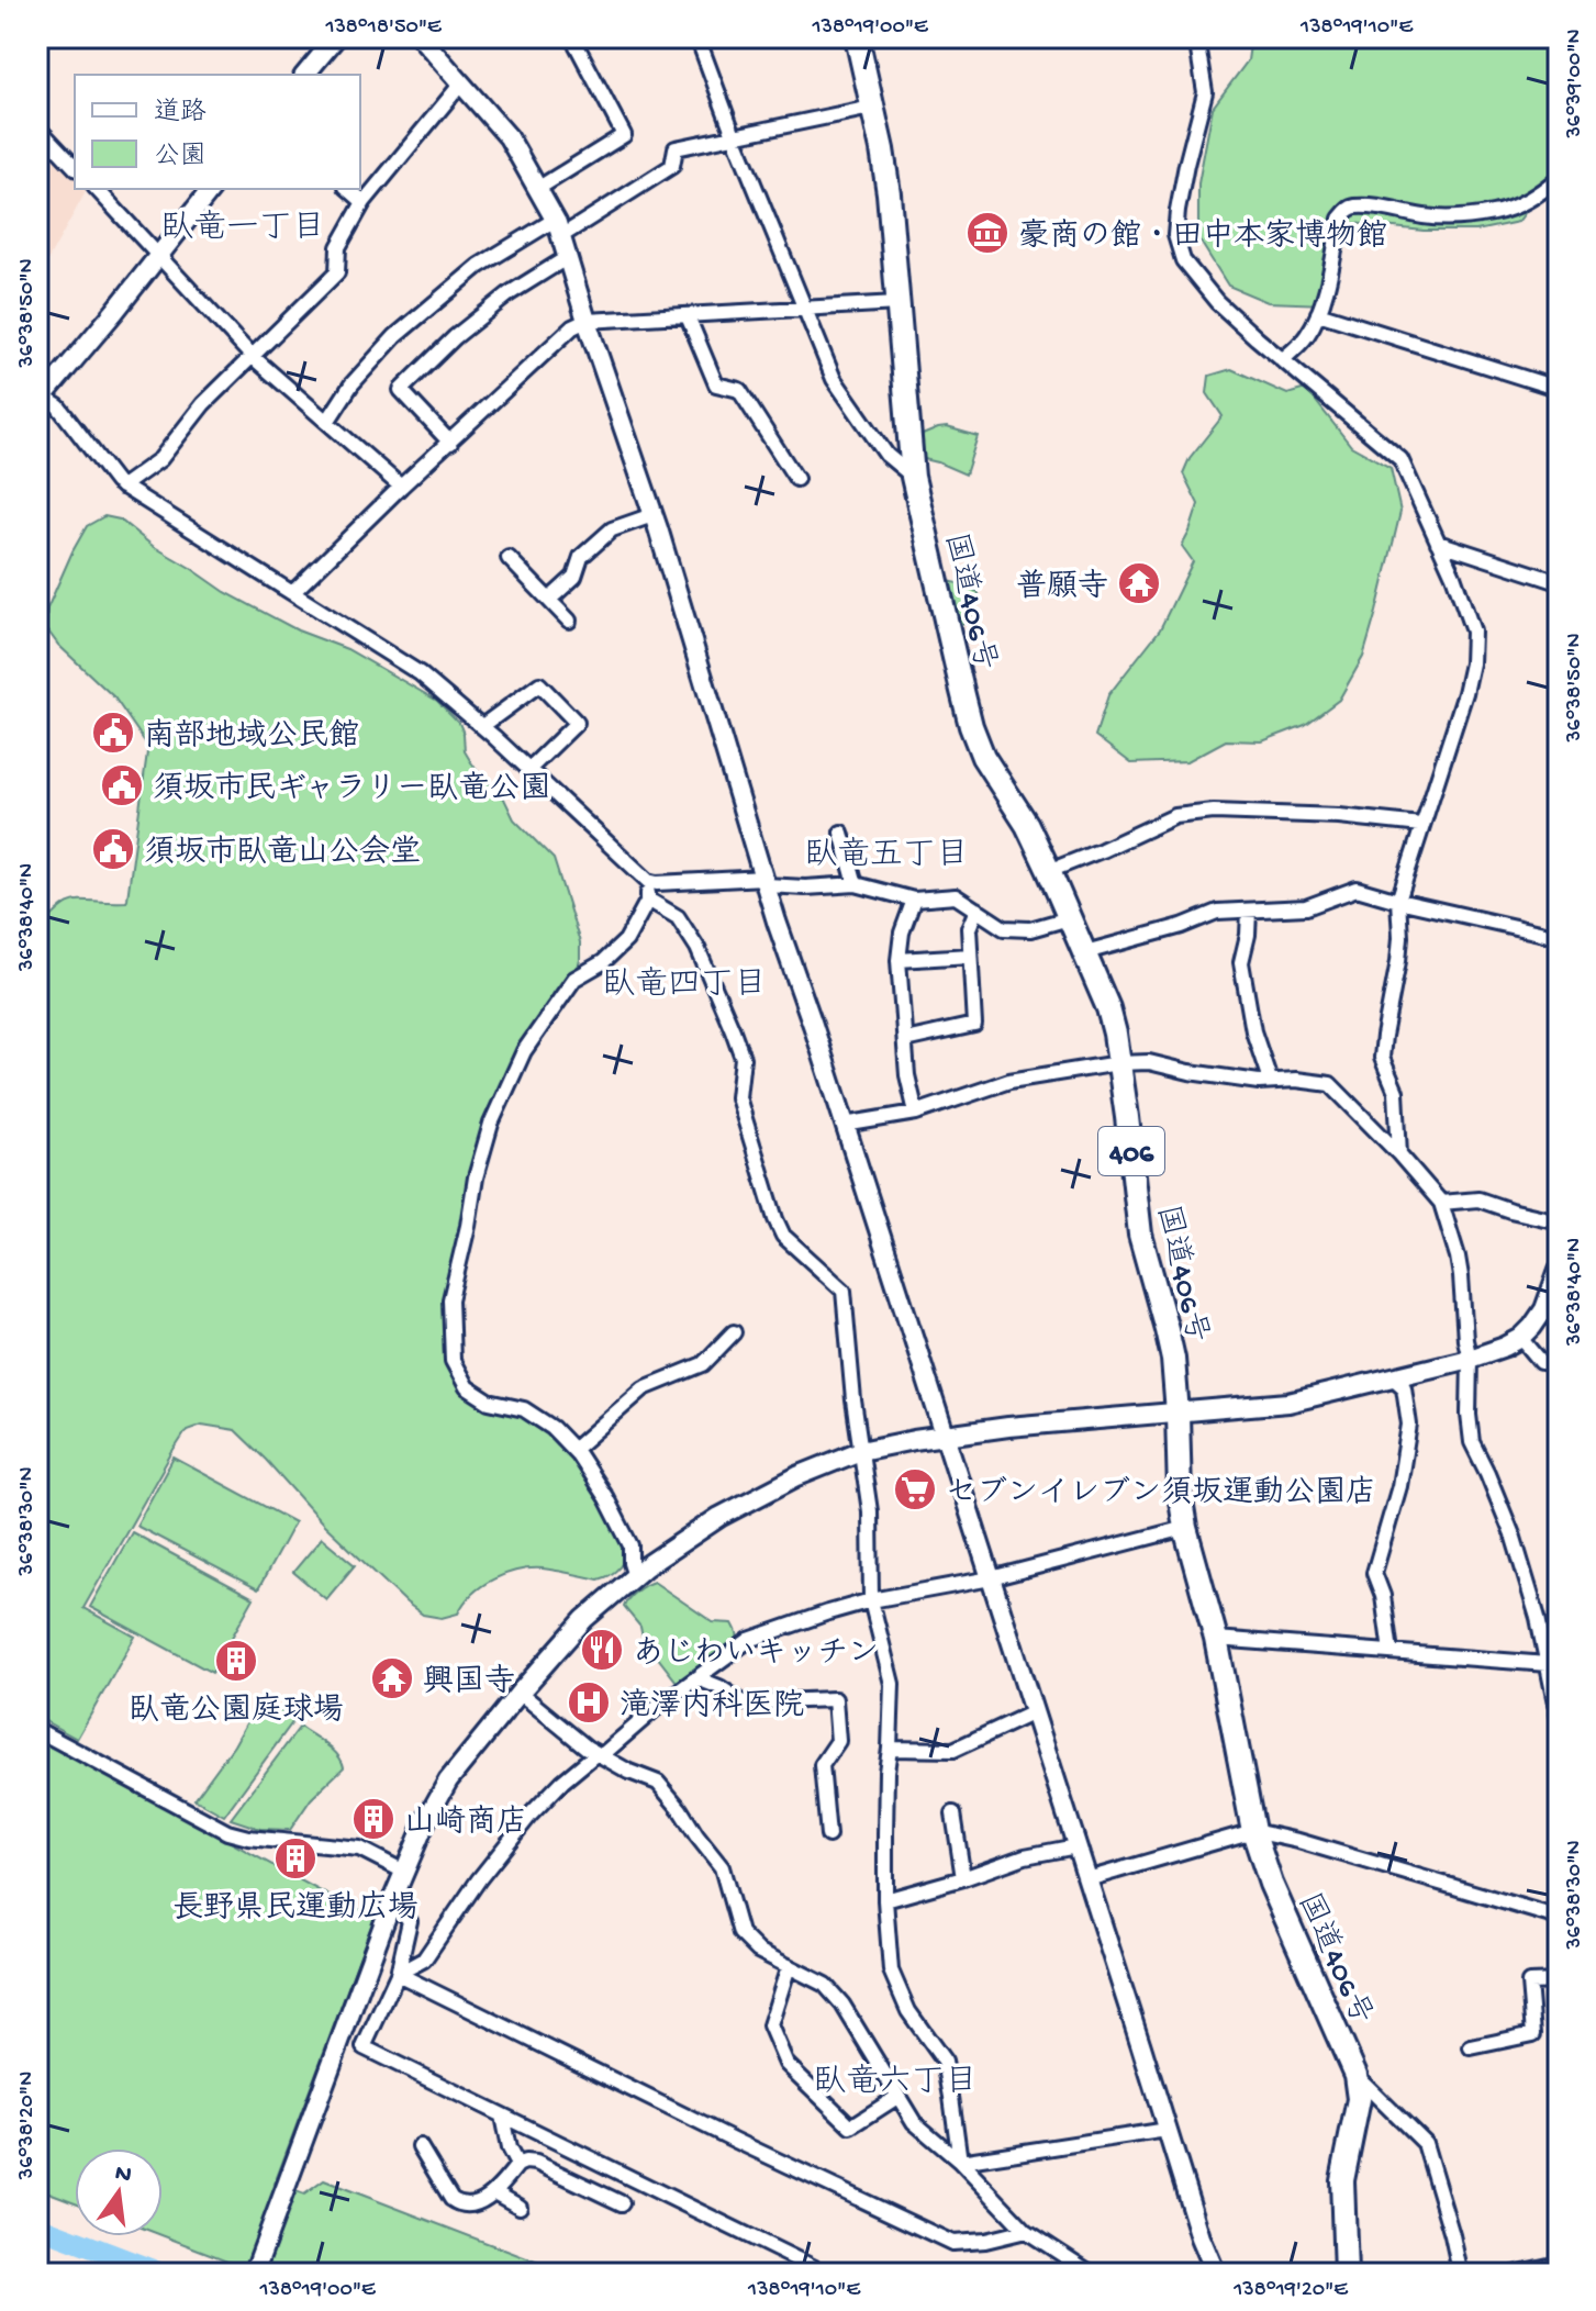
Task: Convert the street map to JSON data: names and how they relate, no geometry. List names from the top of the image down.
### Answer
{
  "streets": {
    "highway": ["国道406号", "406"]
  },
  "districts": [
    "臥竜一丁目",
    "臥竜五丁目",
    "臥竜四丁目",
    "臥竜六丁目"
  ],
  "places": {
    "museum": ["豪商の館・田中本家博物館"],
    "temple": ["普願寺", "興国寺"],
    "public building": ["南部地域公民館", "須坂市民ギャラリー臥竜公園", "須坂市臥竜山公会堂"],
    "supermarket": ["セブンイレブン須坂運動公園店"],
    "restaurant": ["あじわいキッチン"],
    "building": ["臥竜公園庭球場", "山崎商店", "長野県民運動広場"],
    "hospital": ["滝澤内科医院"]
  },
  "legend": ["道路", "公園"],
  "north": "top",
  "coordinates": [
    "138°18'50\"E",
    "138°19'00\"E",
    "138°19'10\"E",
    "36°39'00\"N",
    "36°38'50\"N",
    "36°38'40\"N",
    "36°38'30\"N",
    "36°38'20\"N",
    "138°19'20\"E"
  ]
}
